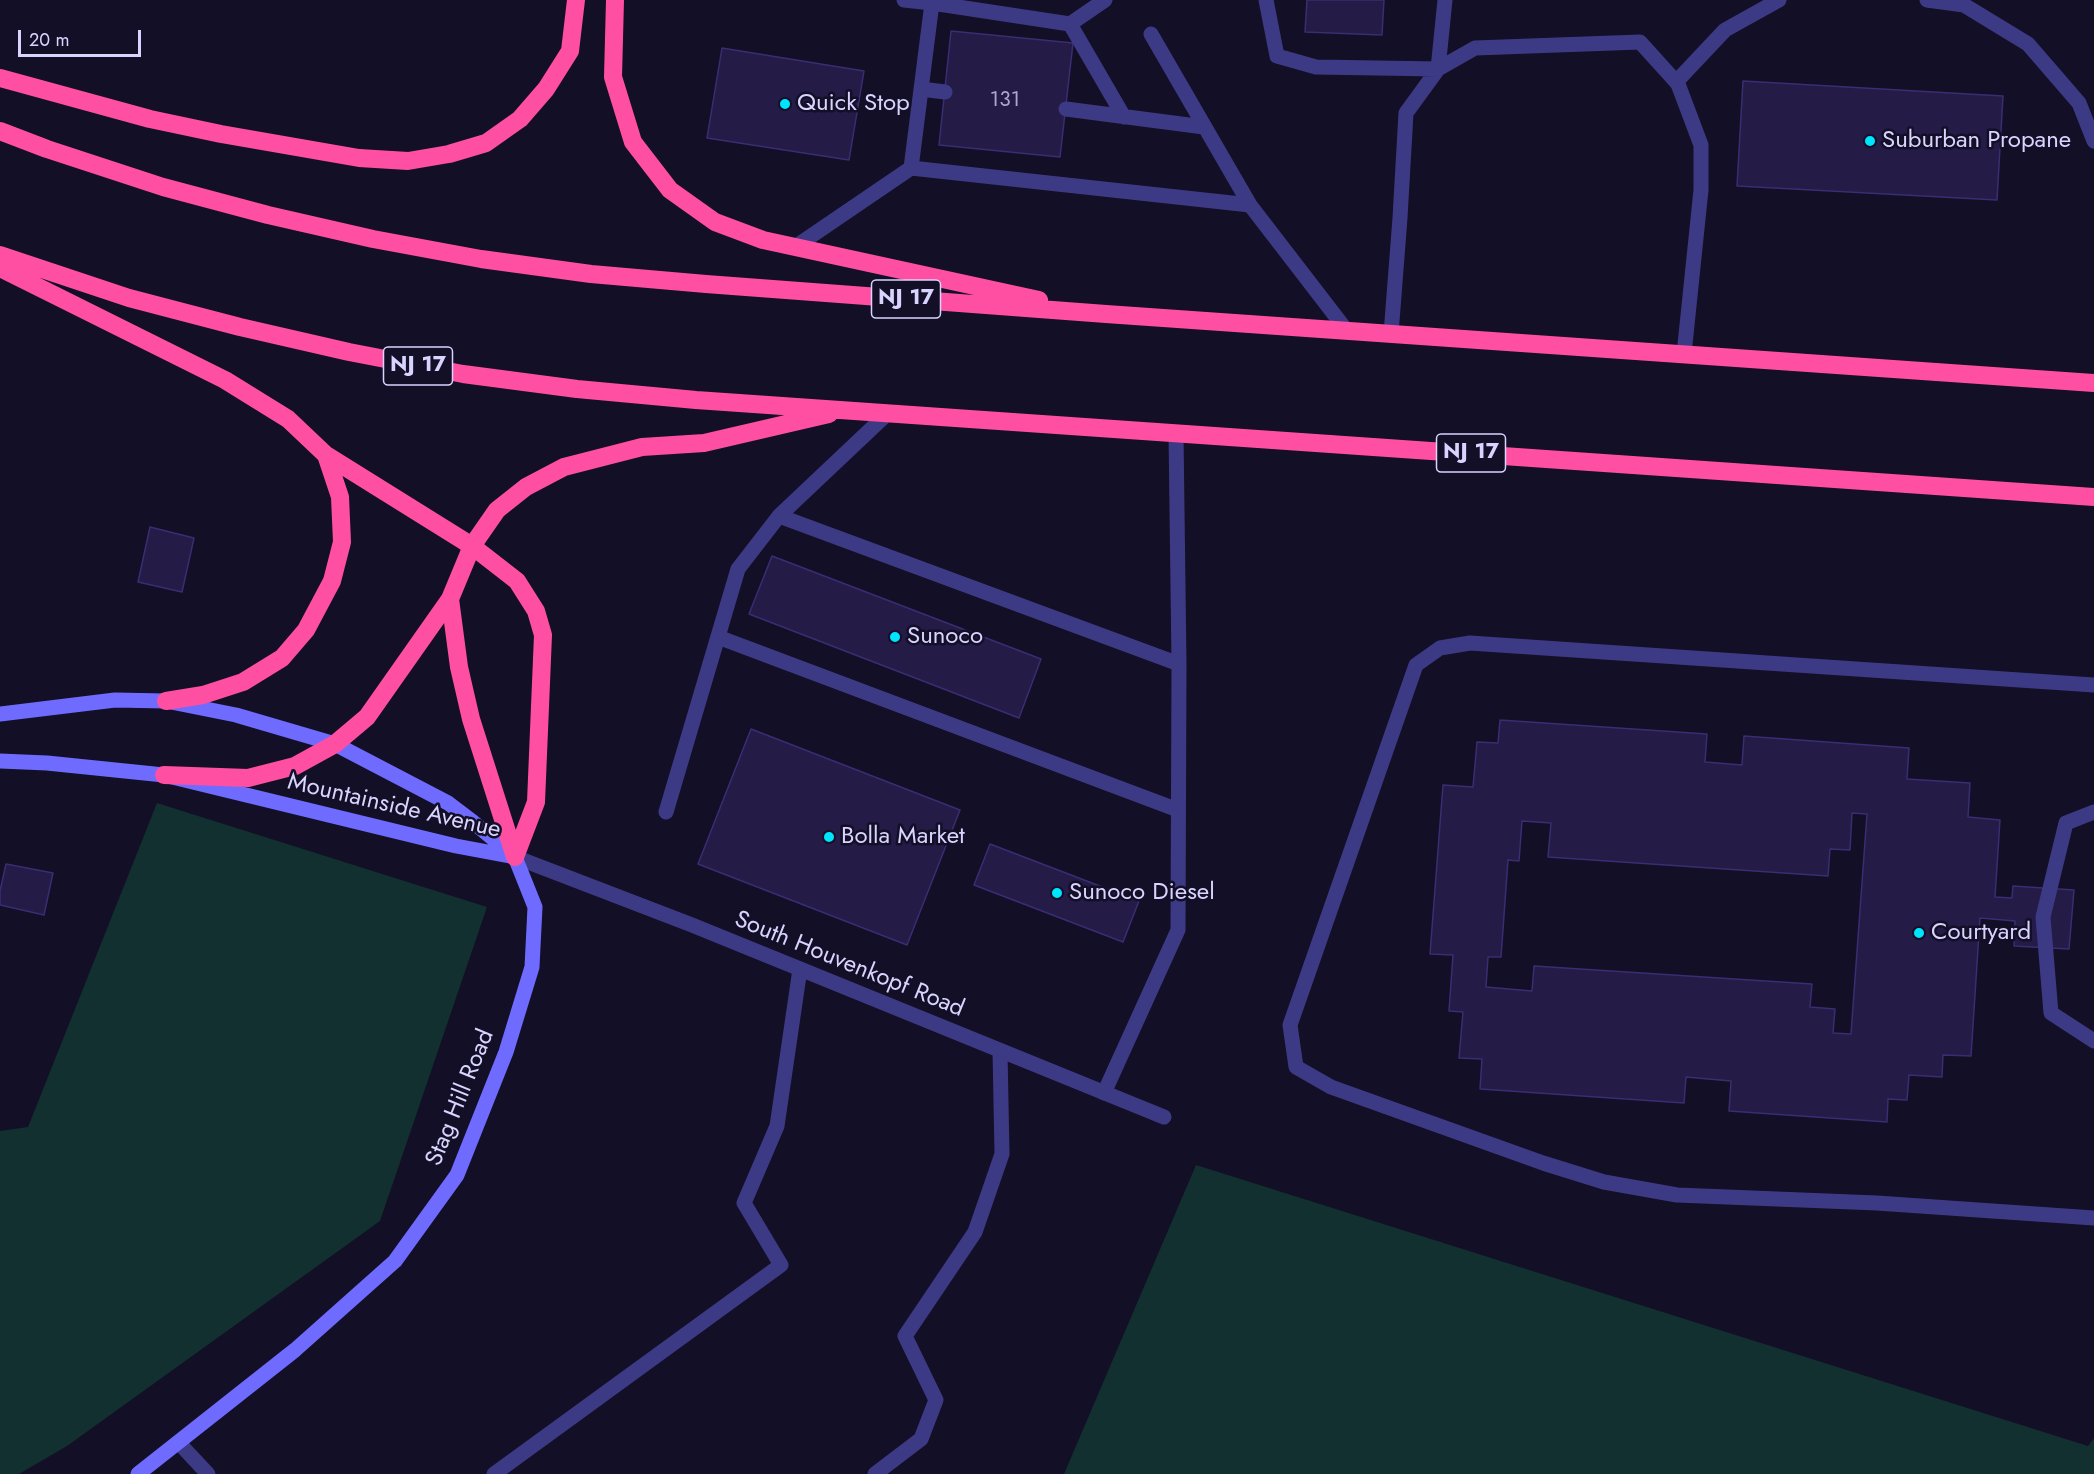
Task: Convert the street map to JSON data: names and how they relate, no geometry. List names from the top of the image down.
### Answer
{
  "streets": {
    "highway": ["NJ 17"],
    "street": ["Mountainside Avenue", "South Houvenkopf Road", "Stag Hill Road"]
  },
  "crossings": [
    ["Mountainside Avenue", "South Houvenkopf Road"],
    ["Mountainside Avenue", "Stag Hill Road"],
    ["South Houvenkopf Road", "Stag Hill Road"]
  ],
  "places": [
    "Quick Stop",
    "Suburban Propane",
    "Sunoco",
    "Bolla Market",
    "Sunoco Diesel",
    "Courtyard"
  ],
  "house_numbers": ["131"],
  "scale_bar": "20 m"
}
